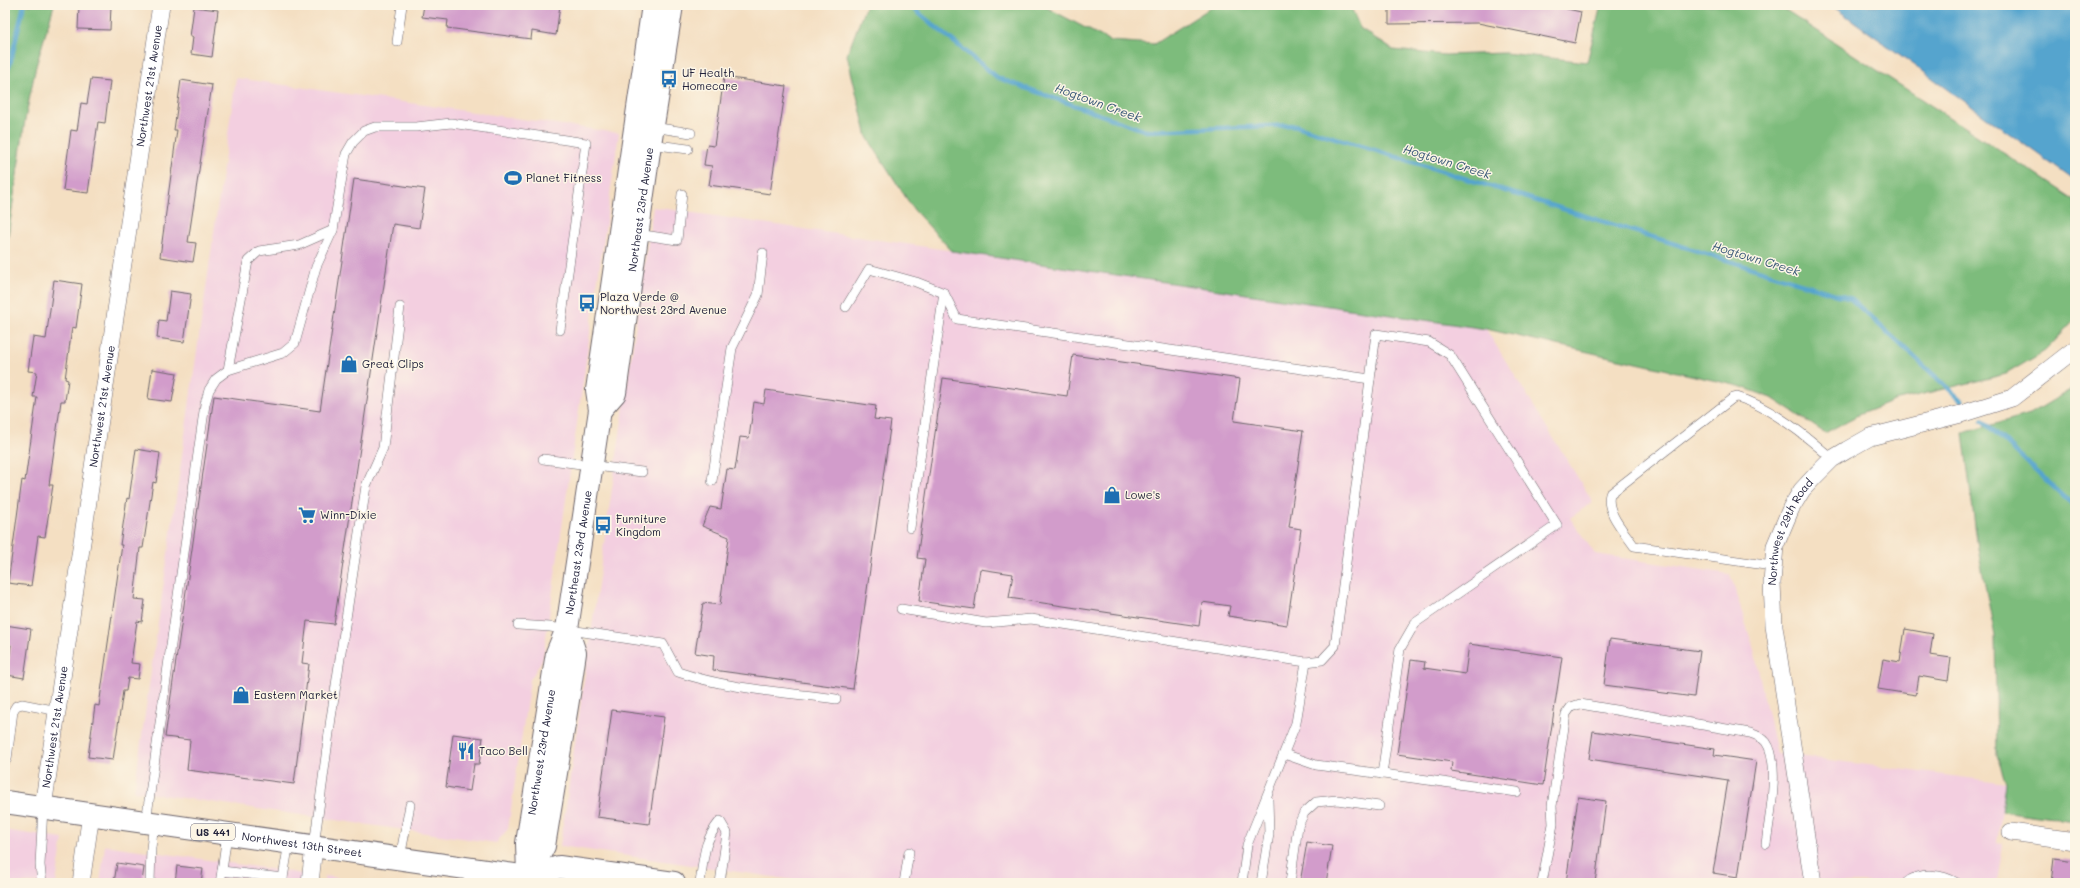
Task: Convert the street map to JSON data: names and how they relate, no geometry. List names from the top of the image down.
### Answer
{
  "streets": {
    "street": [
      "Northwest 21st Avenue",
      "Northeast 23rd Avenue",
      "Northwest 29th Road",
      "Northwest 23rd Avenue",
      "US 441",
      "Northwest 13th Street"
    ]
  },
  "crossings": [
    ["Northwest 21st Avenue", "Northwest 13th Street"],
    ["Northeast 23rd Avenue", "Northwest 23rd Avenue"],
    ["Northwest 23rd Avenue", "Northwest 13th Street"]
  ],
  "water": ["Hogtown Creek"],
  "places": {
    "bus stop": ["UF Health Homecare", "Plaza Verde @ Northwest 23rd Avenue", "Furniture Kingdom"],
    "sports": ["Planet Fitness"],
    "shop": ["Great Clips", "Lowe's", "Eastern Market"],
    "supermarket": ["Winn-Dixie"],
    "restaurant": ["Taco Bell"]
  }
}
